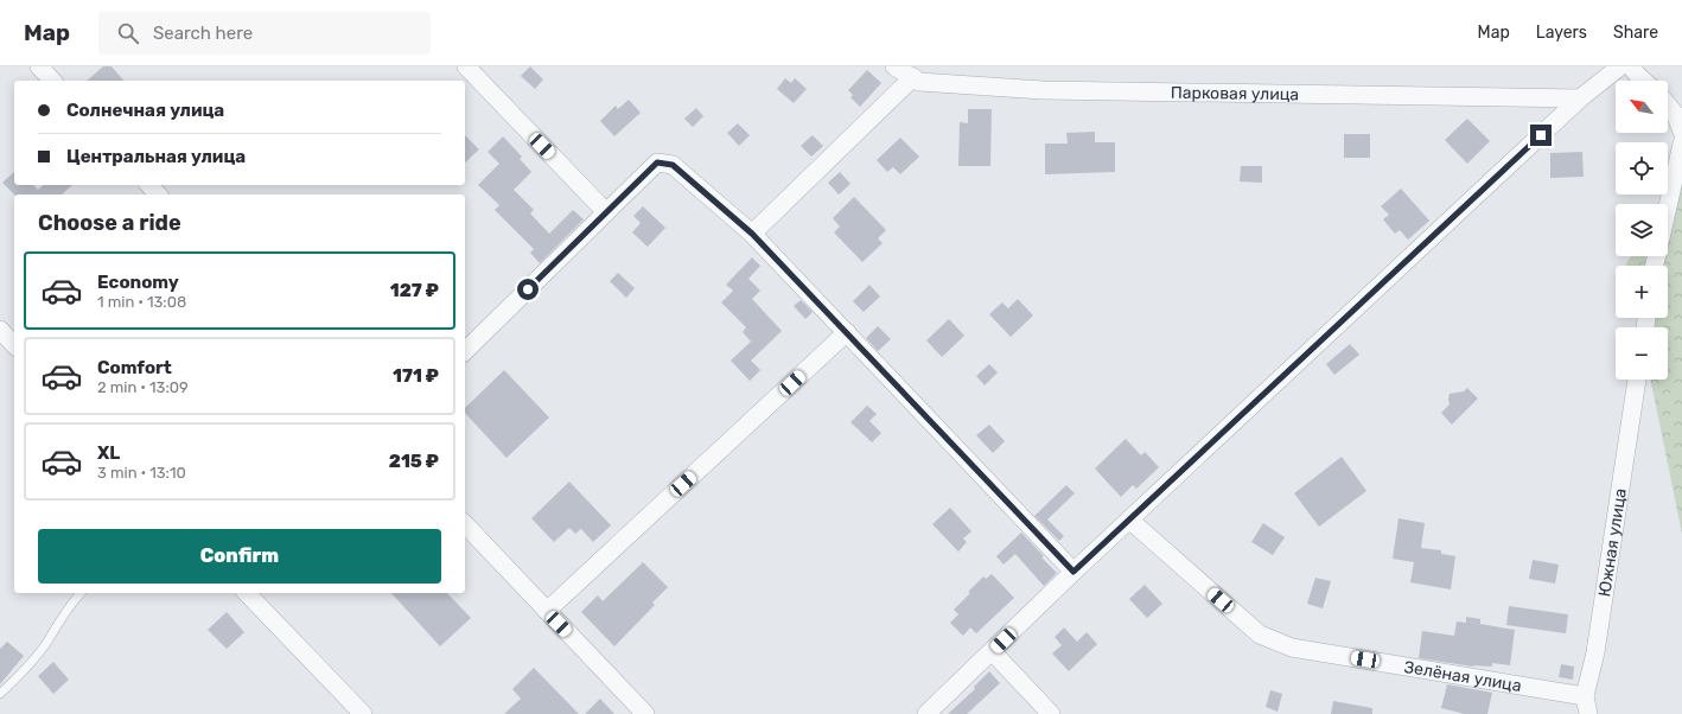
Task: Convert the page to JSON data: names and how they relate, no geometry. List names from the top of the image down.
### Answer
{
  "streets": {
    "street": ["Парковая улица", "Южная улица", "Зелёная улица"]
  },
  "crossings": [
    ["Южная улица", "Зелёная улица"]
  ],
  "north": "top left",
  "page": {
    "header": "Map",
    "search": "Search here",
    "nav": ["Map", "Layers", "Share"],
    "map_buttons": ["+", "−"],
    "banner": ["Солнечная улица", "Центральная улица"],
    "heading": "Choose a ride",
    "list": [
      {
        "name": "Economy",
        "note": "1 min · 13:08",
        "value": "127 ₽"
      },
      {
        "name": "Comfort",
        "note": "2 min · 13:09",
        "value": "171 ₽"
      },
      {
        "name": "XL",
        "note": "3 min · 13:10",
        "value": "215 ₽"
      }
    ],
    "buttons": "Confirm"
  }
}
